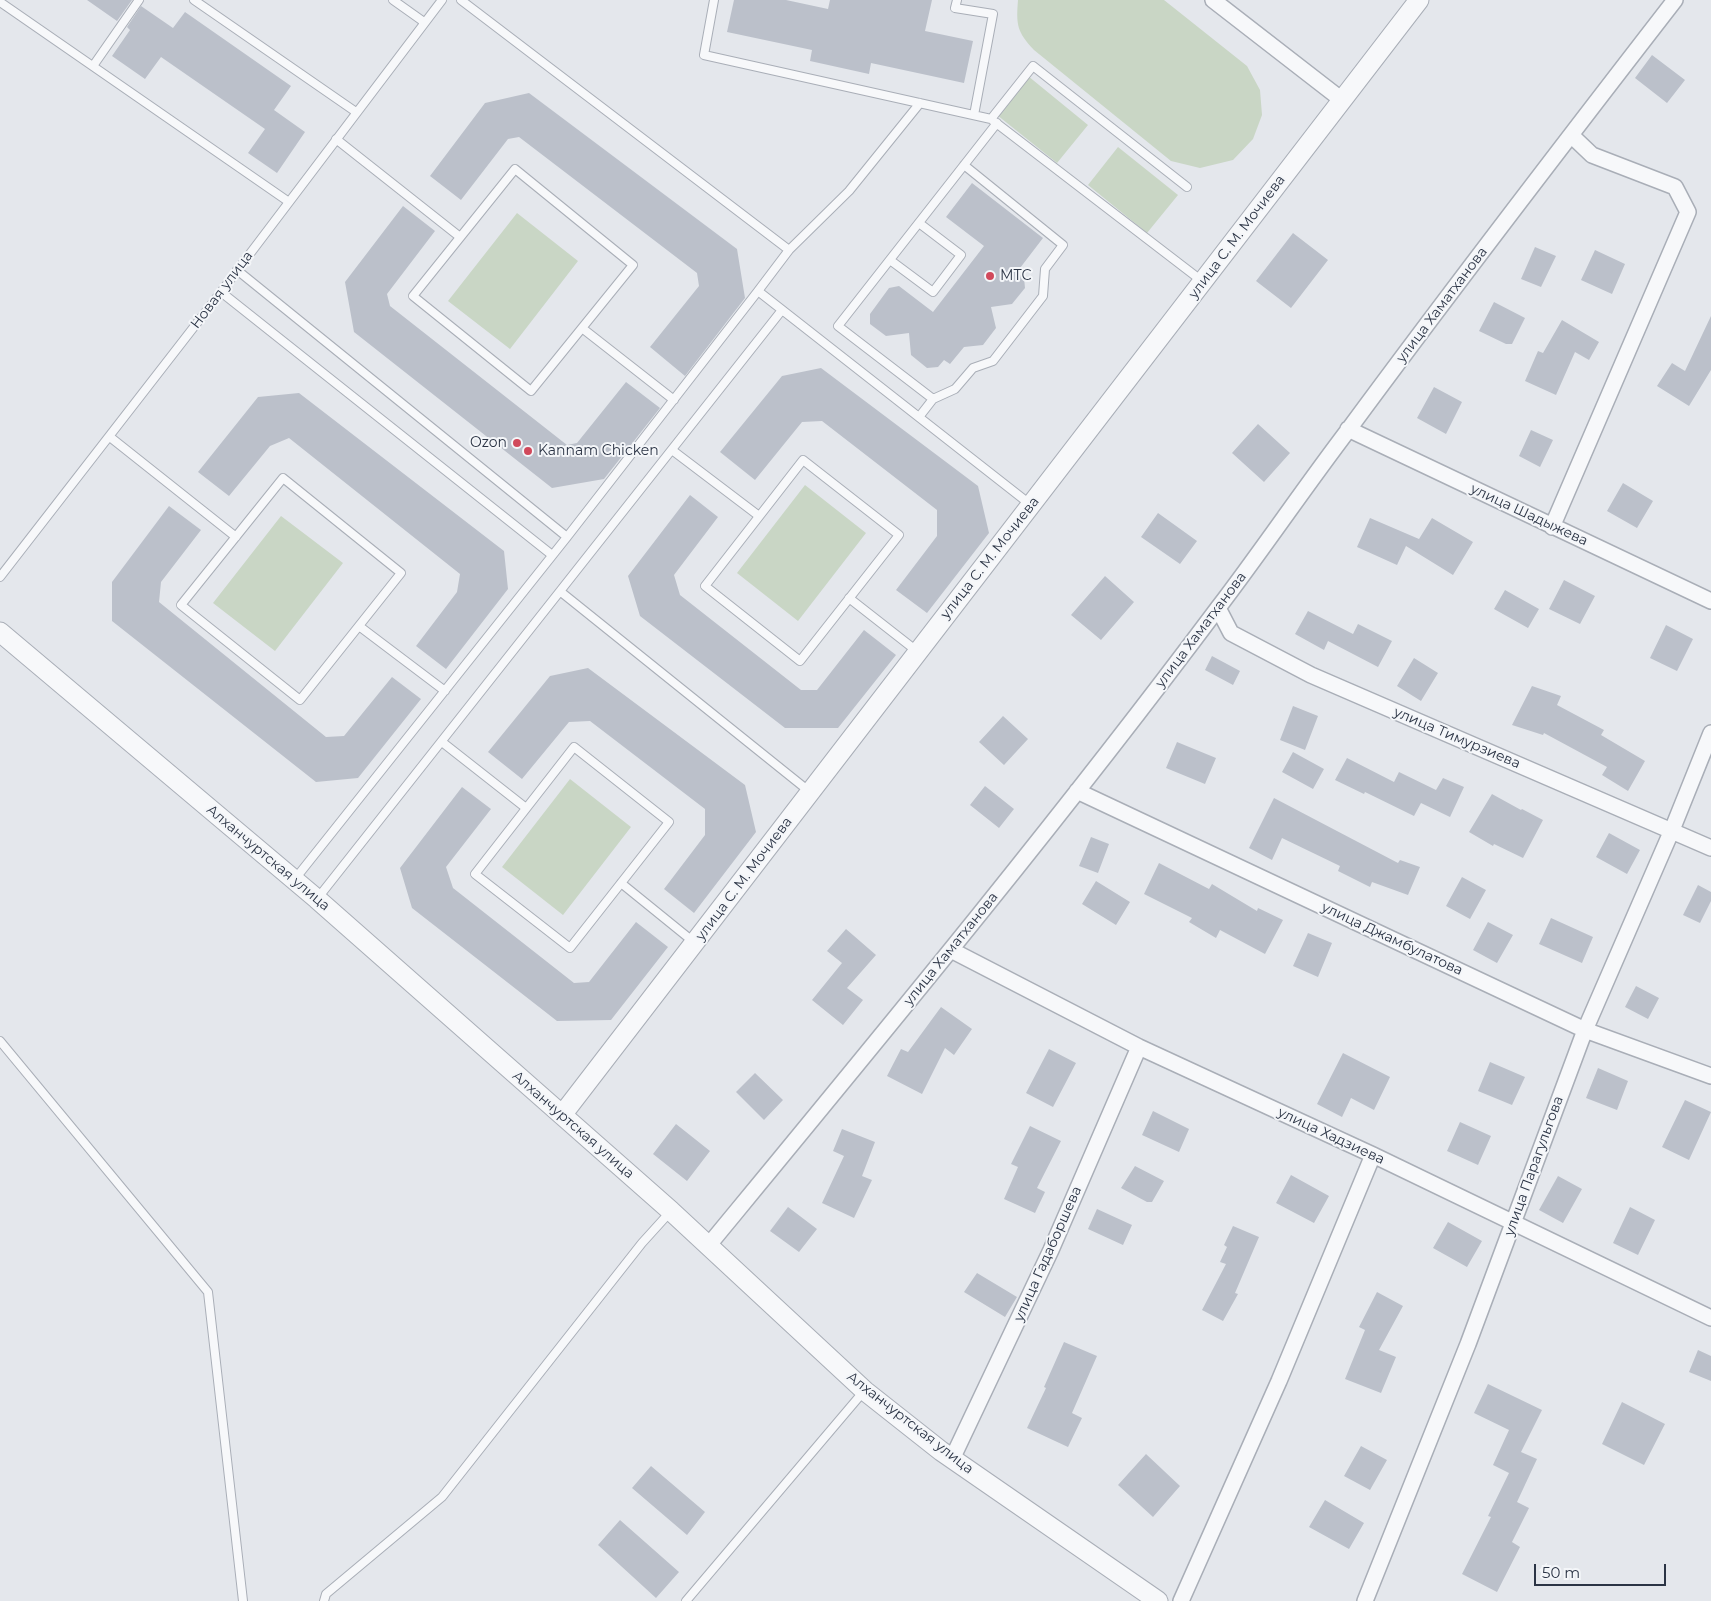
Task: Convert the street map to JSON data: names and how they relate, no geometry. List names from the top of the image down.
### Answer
{
  "streets": {
    "street": [
      "улица С. М. Мочиева",
      "улица Хаматханова",
      "улица Шадыжева",
      "улица Тимурзиева",
      "Алханчуртская улица",
      "улица Джамбулатова",
      "улица Хадзиева",
      "улица Парагульгова",
      "улица Гадаборшева"
    ],
    "lane": ["Новая улица"]
  },
  "crossings": [
    ["улица С. М. Мочиева", "Алханчуртская улица"],
    ["улица Хаматханова", "улица Шадыжева"],
    ["улица Хаматханова", "улица Тимурзиева"],
    ["улица Хаматханова", "Алханчуртская улица"],
    ["улица Хаматханова", "улица Джамбулатова"],
    ["улица Хаматханова", "улица Хадзиева"],
    ["улица Тимурзиева", "улица Парагульгова"],
    ["Алханчуртская улица", "улица Гадаборшева"],
    ["улица Джамбулатова", "улица Парагульгова"],
    ["улица Хадзиева", "улица Парагульгова"],
    ["улица Хадзиева", "улица Гадаборшева"]
  ],
  "places": ["МТС", "Ozon", "Kannam Chicken"],
  "scale_bar": "50 m"
}
